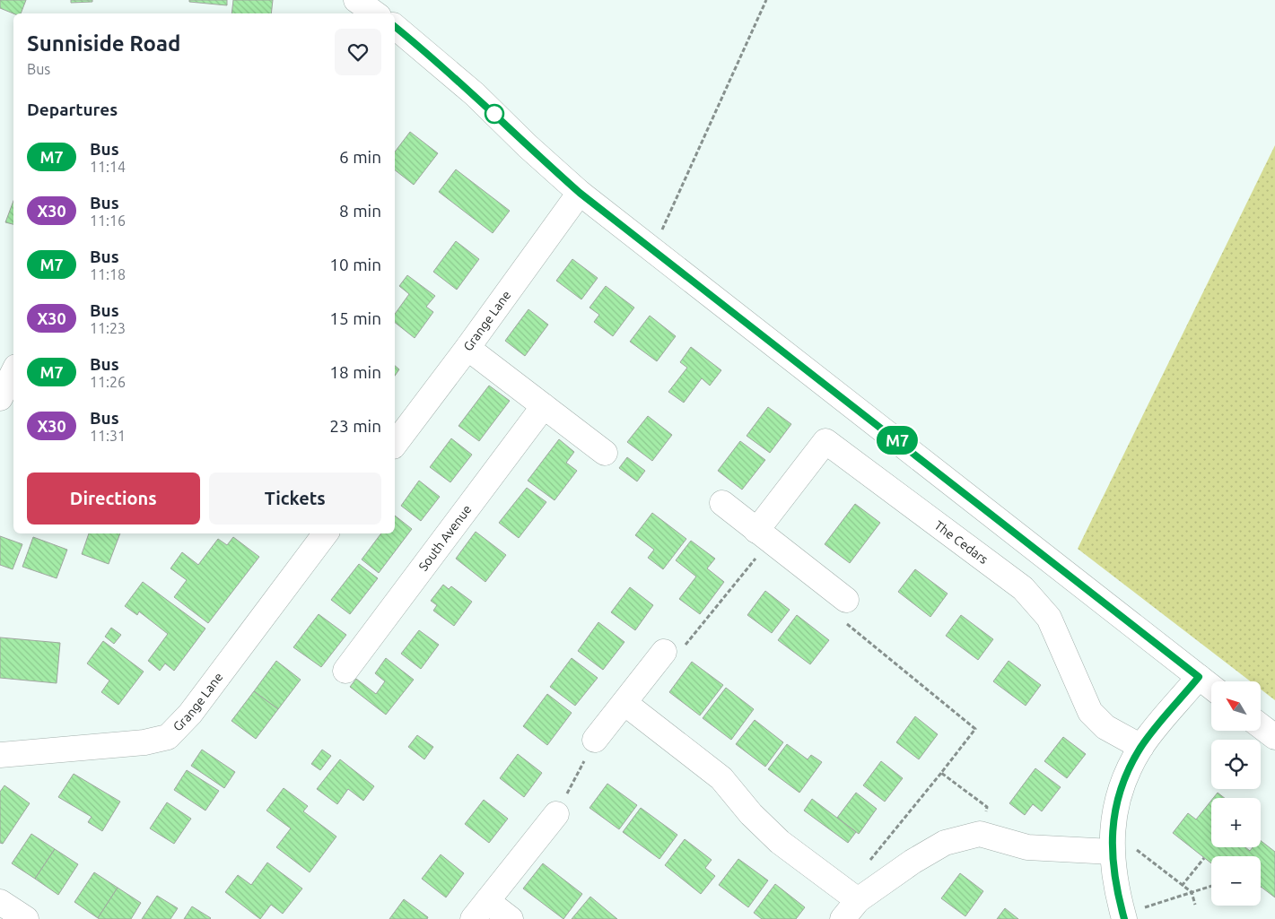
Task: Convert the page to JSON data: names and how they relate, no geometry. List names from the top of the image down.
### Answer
{
  "streets": {
    "street": ["Grange Lane", "South Avenue", "The Cedars"]
  },
  "lines": ["bus line M7"],
  "north": "top left",
  "page": {
    "on_map": "M7",
    "heading": [
      ["Sunniside Road", "Bus"],
      "Departures"
    ],
    "list": [
      {
        "mark": "M7",
        "name": "Bus",
        "note": "11:14",
        "value": "6 min"
      },
      {
        "mark": "X30",
        "name": "Bus",
        "note": "11:16",
        "value": "8 min"
      },
      {
        "mark": "M7",
        "name": "Bus",
        "note": "11:18",
        "value": "10 min"
      },
      {
        "mark": "X30",
        "name": "Bus",
        "note": "11:23",
        "value": "15 min"
      },
      {
        "mark": "M7",
        "name": "Bus",
        "note": "11:26",
        "value": "18 min"
      },
      {
        "mark": "X30",
        "name": "Bus",
        "note": "11:31",
        "value": "23 min"
      }
    ],
    "buttons": ["Directions", "Tickets"],
    "map_buttons": ["+", "−"]
  }
}
